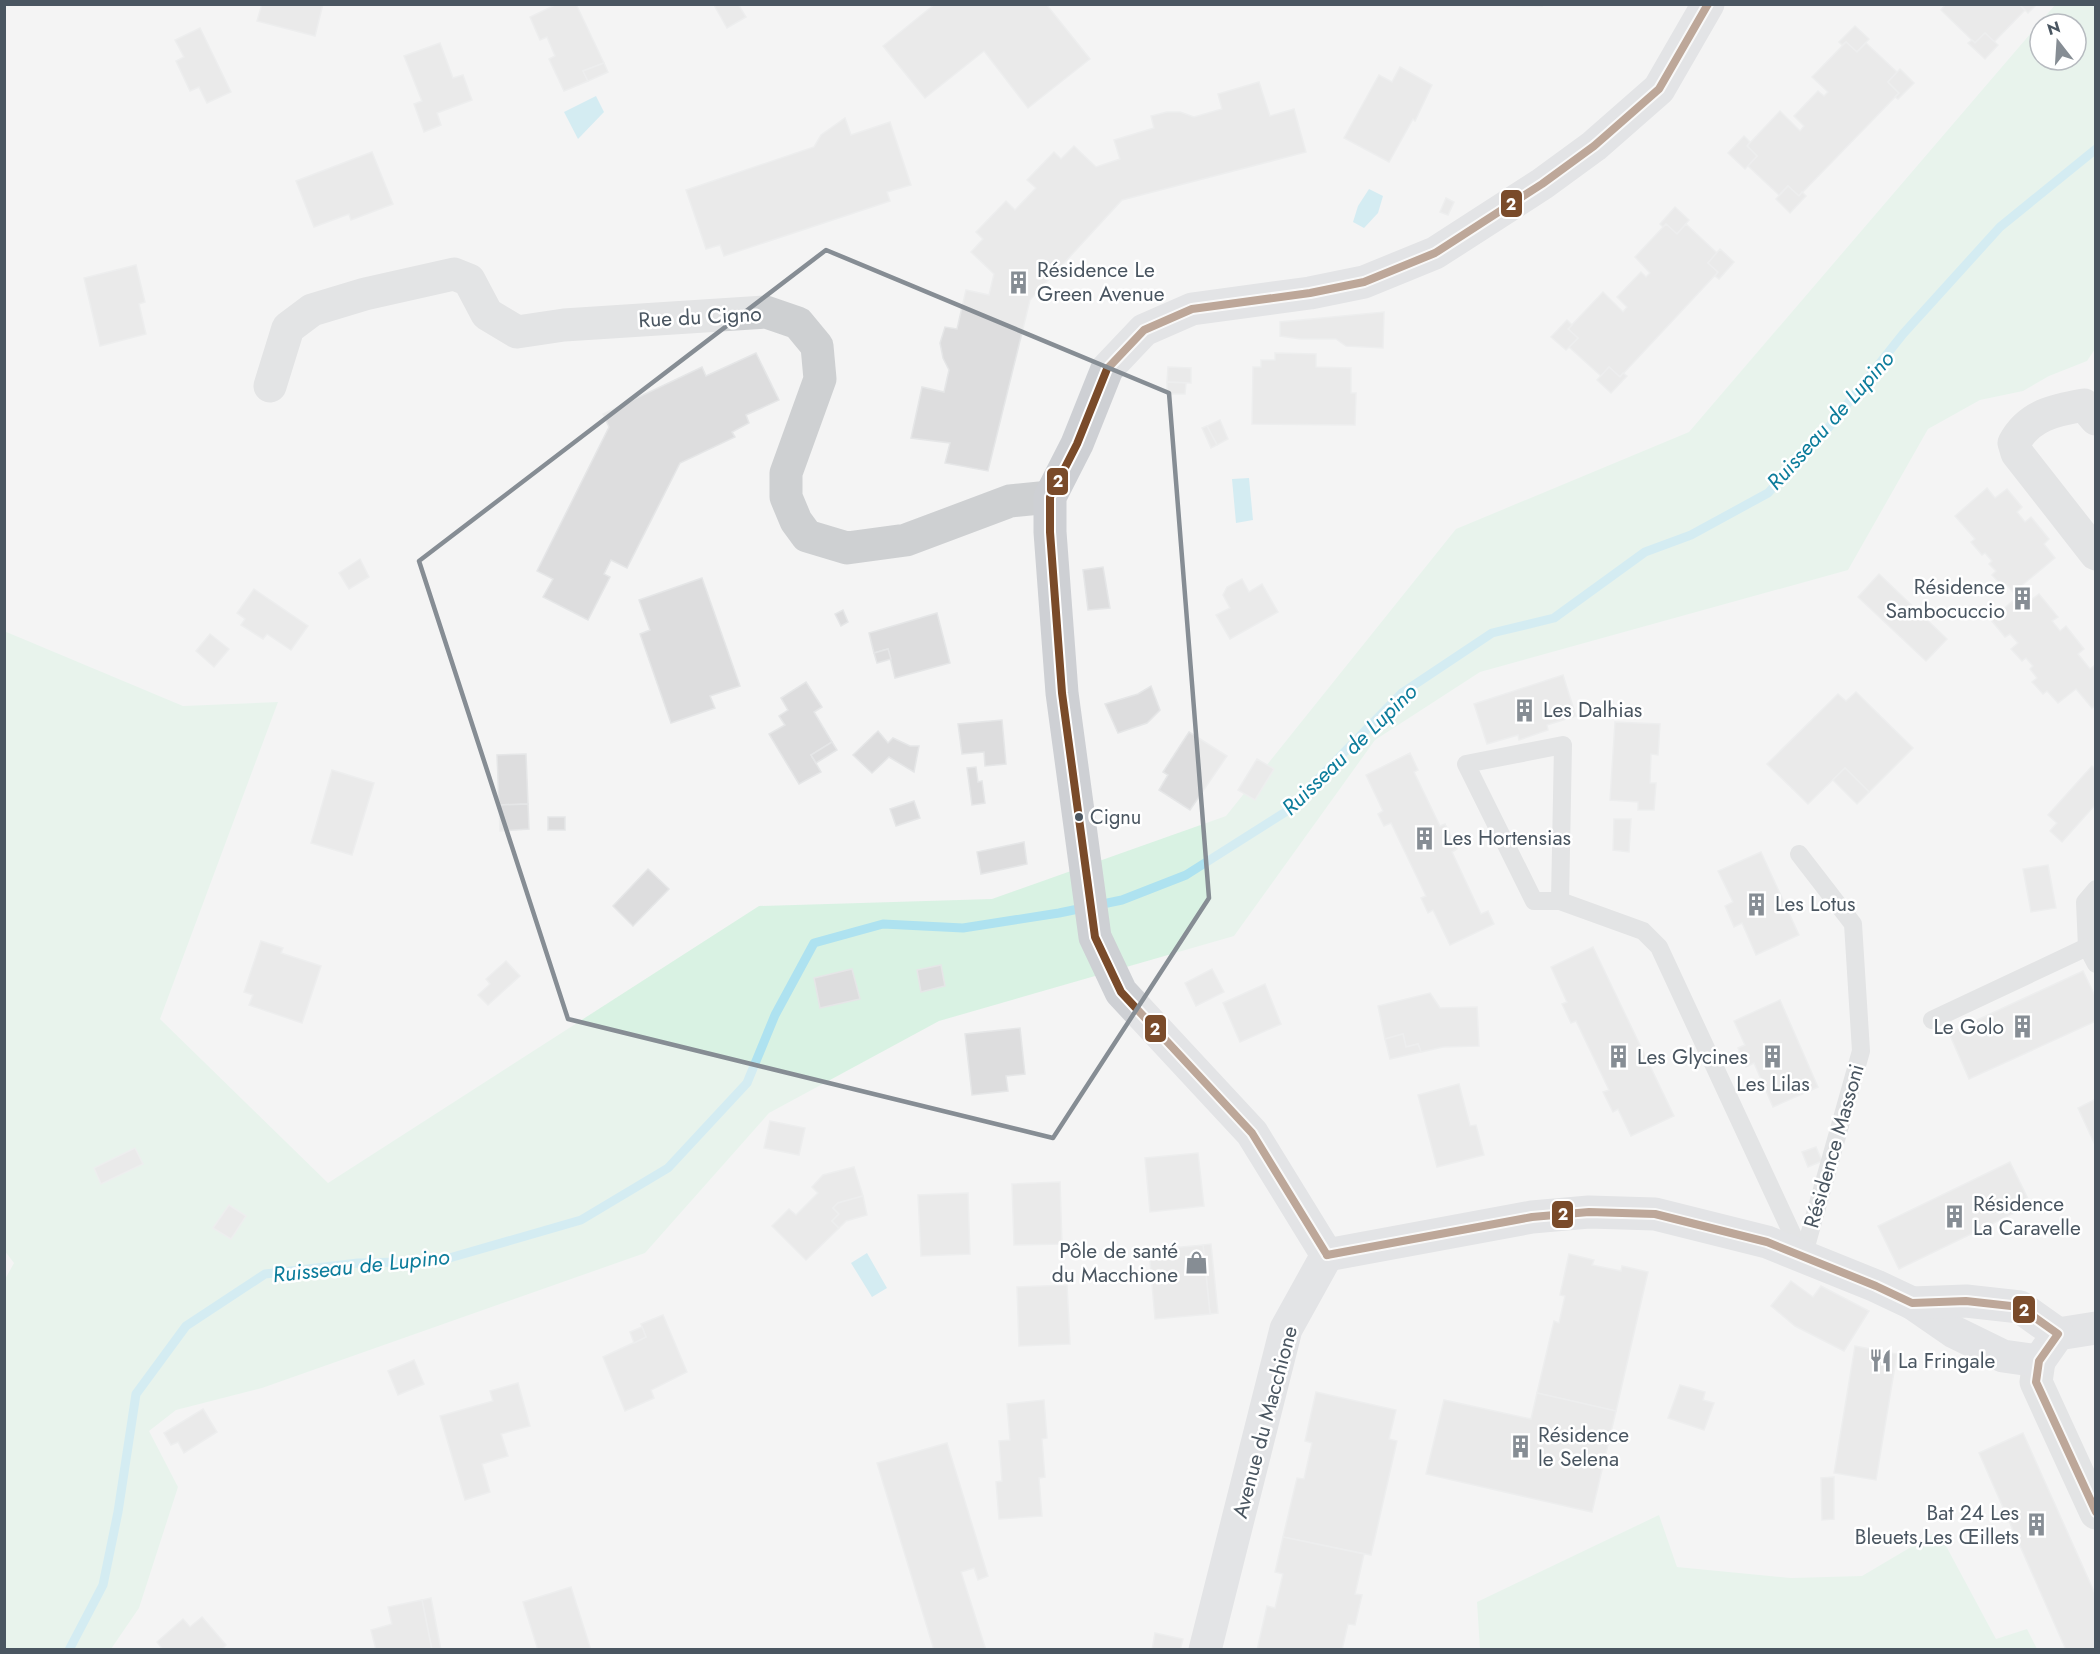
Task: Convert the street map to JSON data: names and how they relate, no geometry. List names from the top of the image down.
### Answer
{
  "streets": {
    "main road": ["Avenue du Macchione"],
    "street": ["Rue du Cigno"],
    "lane": ["Résidence Massoni"]
  },
  "water": ["Ruisseau de Lupino"],
  "places": {
    "building": [
      "Résidence Le Green Avenue",
      "Résidence Sambocuccio",
      "Les Dalhias",
      "Les Hortensias",
      "Les Lotus",
      "Le Golo",
      "Les Lilas",
      "Les Glycines",
      "Résidence La Caravelle",
      "Résidence le Selena",
      "Bat 24 Les Bleuets,Les Œillets"
    ],
    "other": ["Cignu"],
    "shop": ["Pôle de santé du Macchione"],
    "restaurant": ["La Fringale"]
  },
  "lines": ["transit line 2"],
  "north": "top"
}
